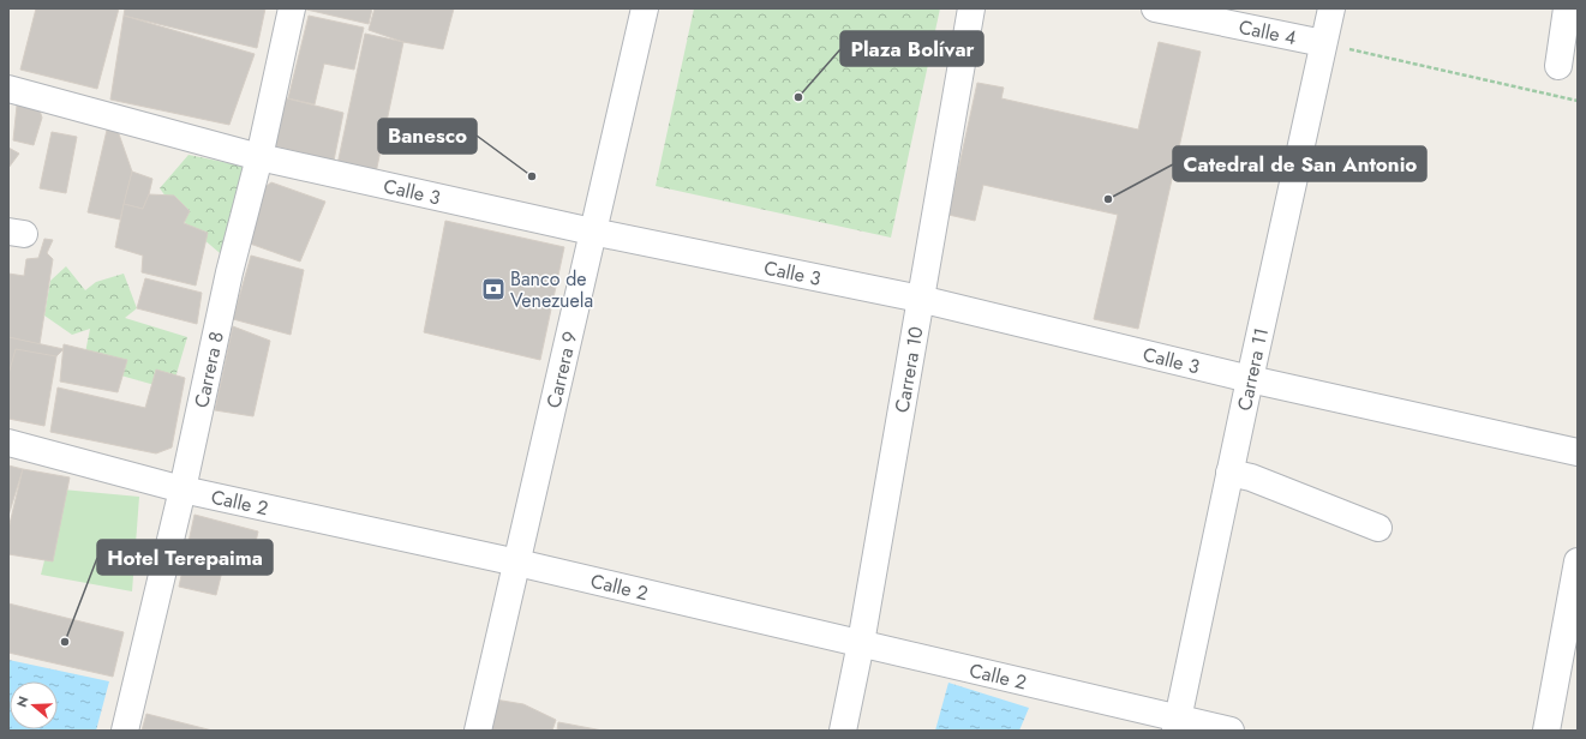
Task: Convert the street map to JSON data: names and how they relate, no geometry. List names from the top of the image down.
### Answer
{
  "streets": {
    "street": [
      "Calle 4",
      "Calle 3",
      "Carrera 8",
      "Carrera 9",
      "Carrera 10",
      "Carrera 11",
      "Calle 2"
    ]
  },
  "crossings": [
    ["Calle 4", "Carrera 11"],
    ["Calle 3", "Carrera 8"],
    ["Calle 3", "Carrera 9"],
    ["Calle 3", "Carrera 10"],
    ["Calle 3", "Carrera 11"],
    ["Carrera 8", "Calle 2"],
    ["Carrera 9", "Calle 2"],
    ["Carrera 10", "Calle 2"],
    ["Carrera 11", "Calle 2"]
  ],
  "places": {
    "other": [
      "Plaza Bolívar",
      "Banesco",
      "Catedral de San Antonio",
      "Hotel Terepaima"
    ],
    "bank": ["Banco de Venezuela"]
  },
  "north": "left"
}
